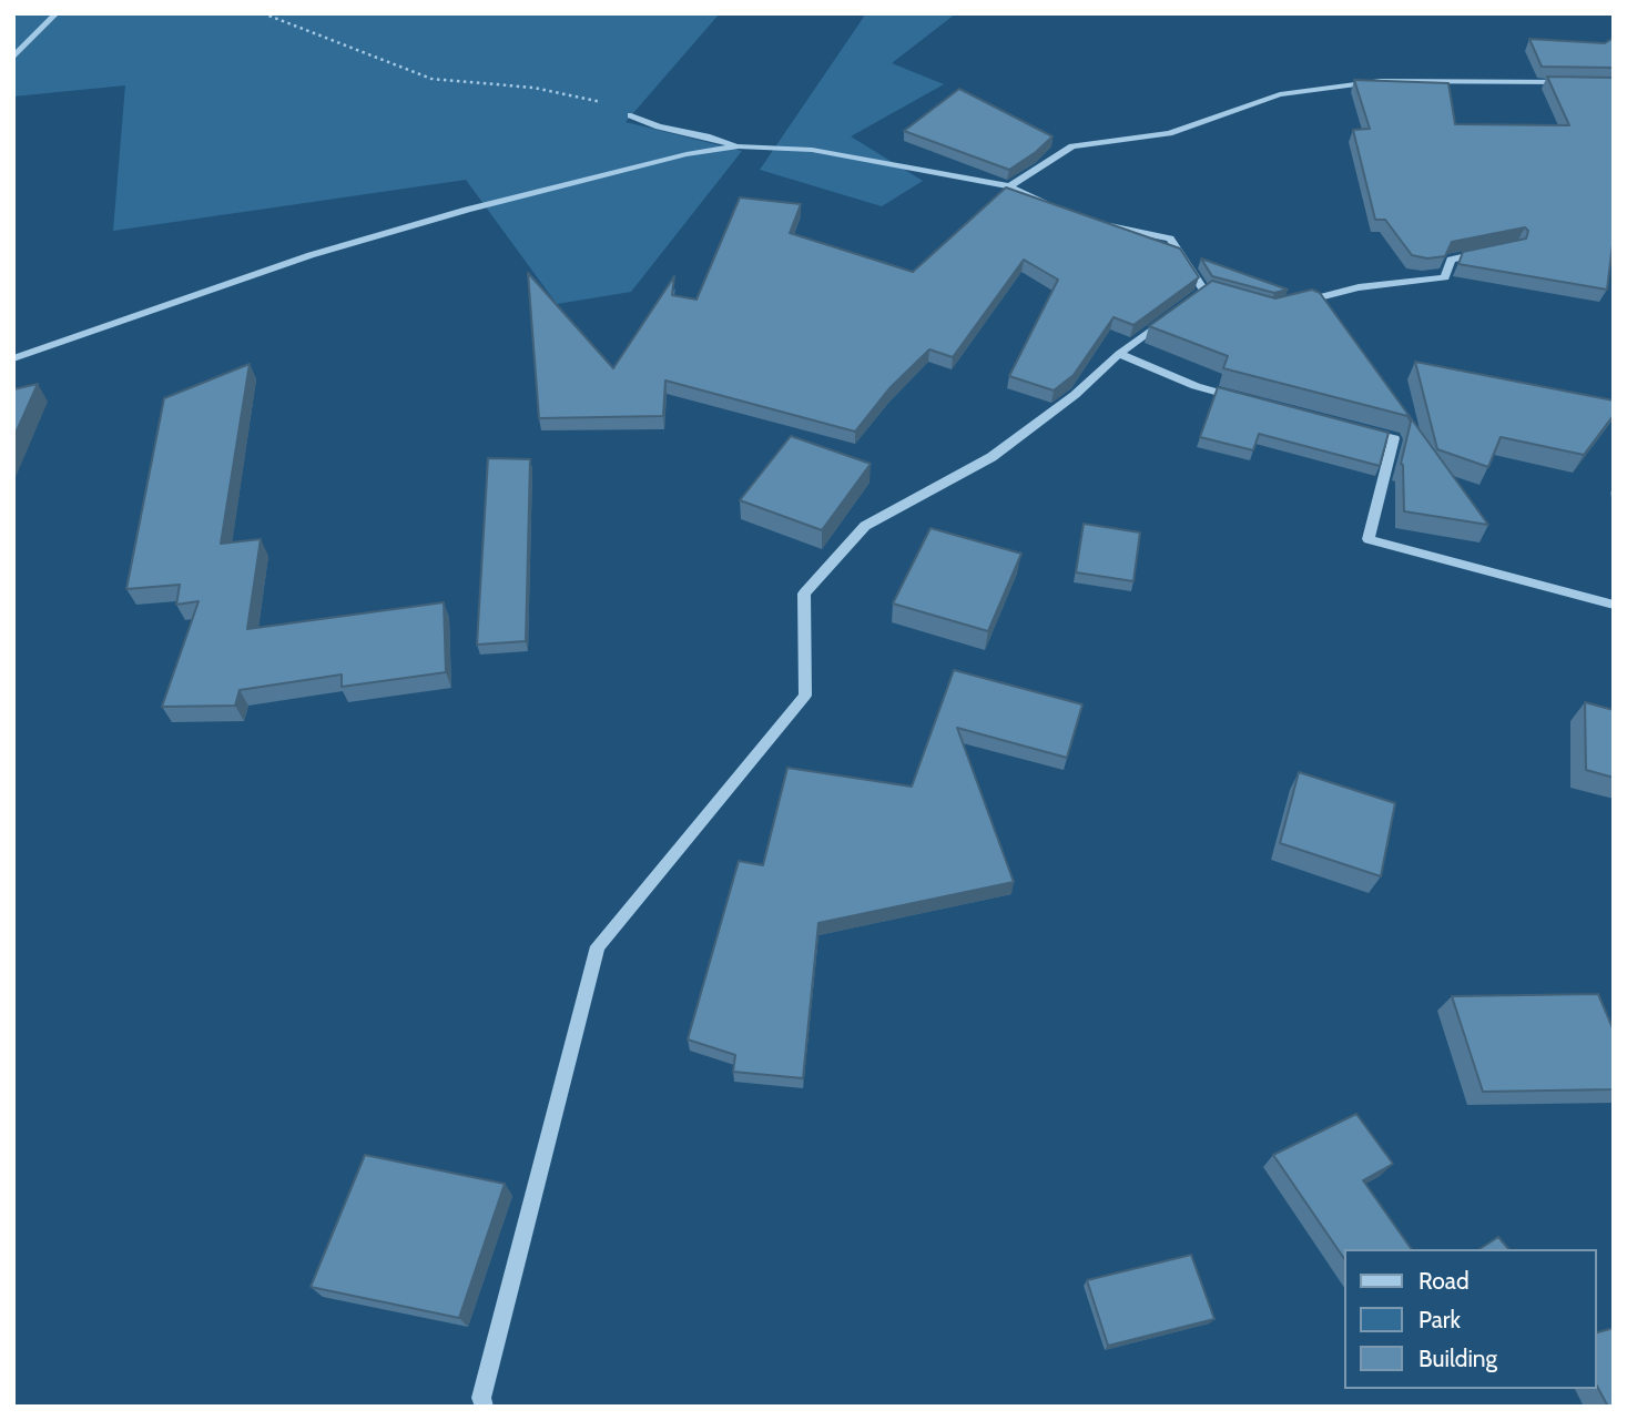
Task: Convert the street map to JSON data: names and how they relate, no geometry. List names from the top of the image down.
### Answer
{
  "legend": ["Road", "Park", "Building"]
}
